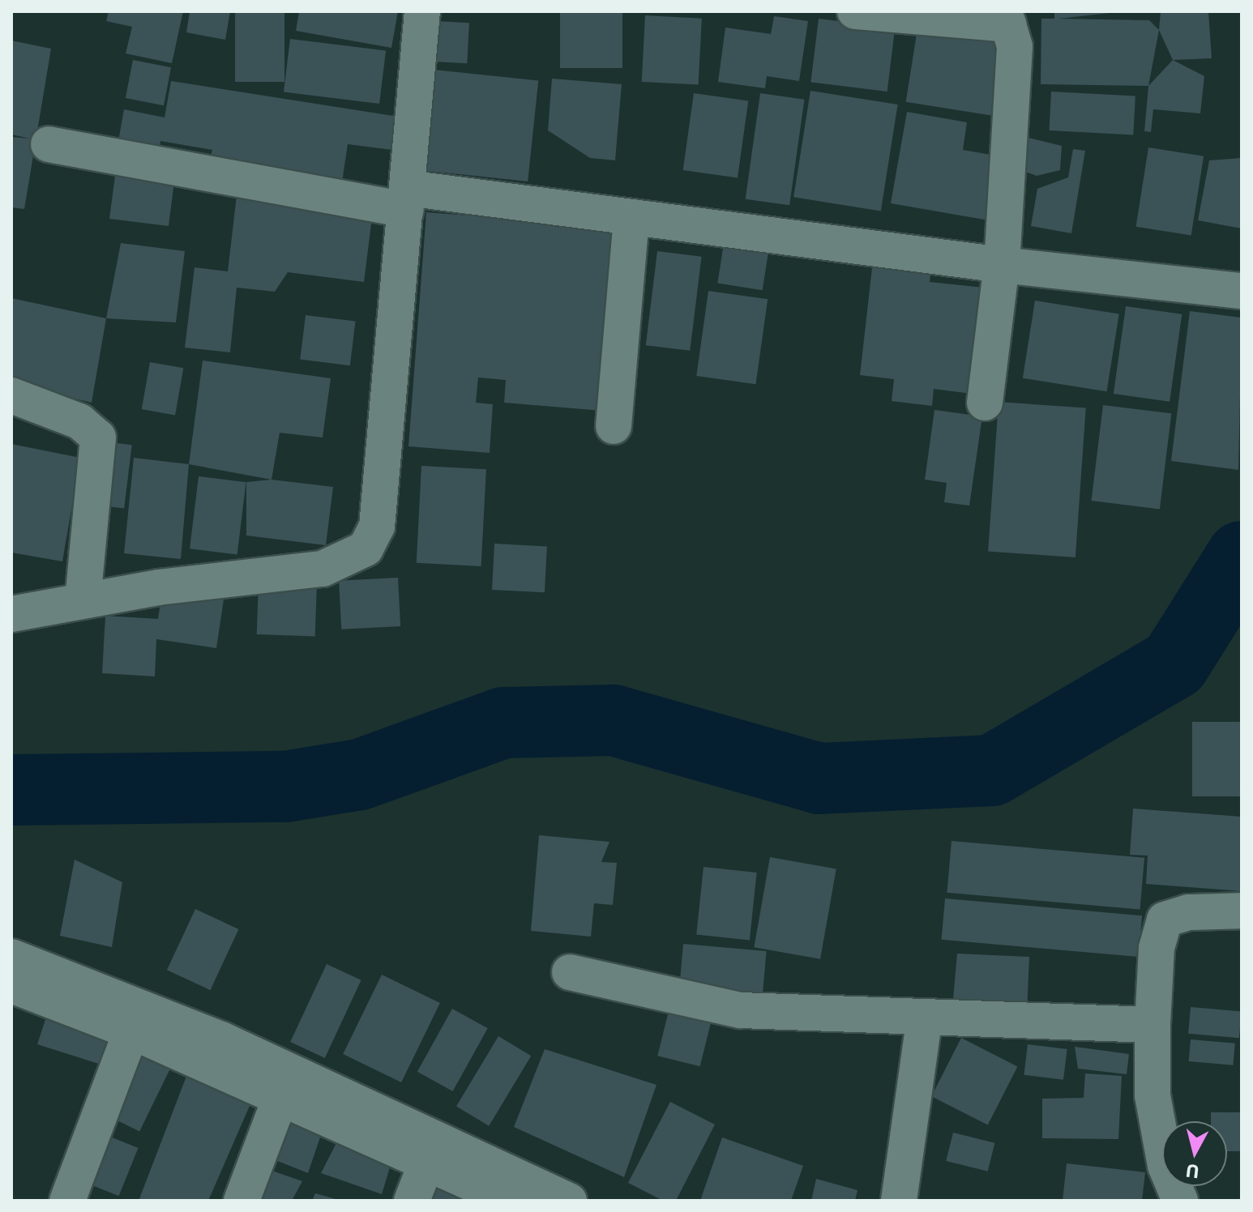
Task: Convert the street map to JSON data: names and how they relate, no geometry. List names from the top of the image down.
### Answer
{
  "north": "bottom"
}
